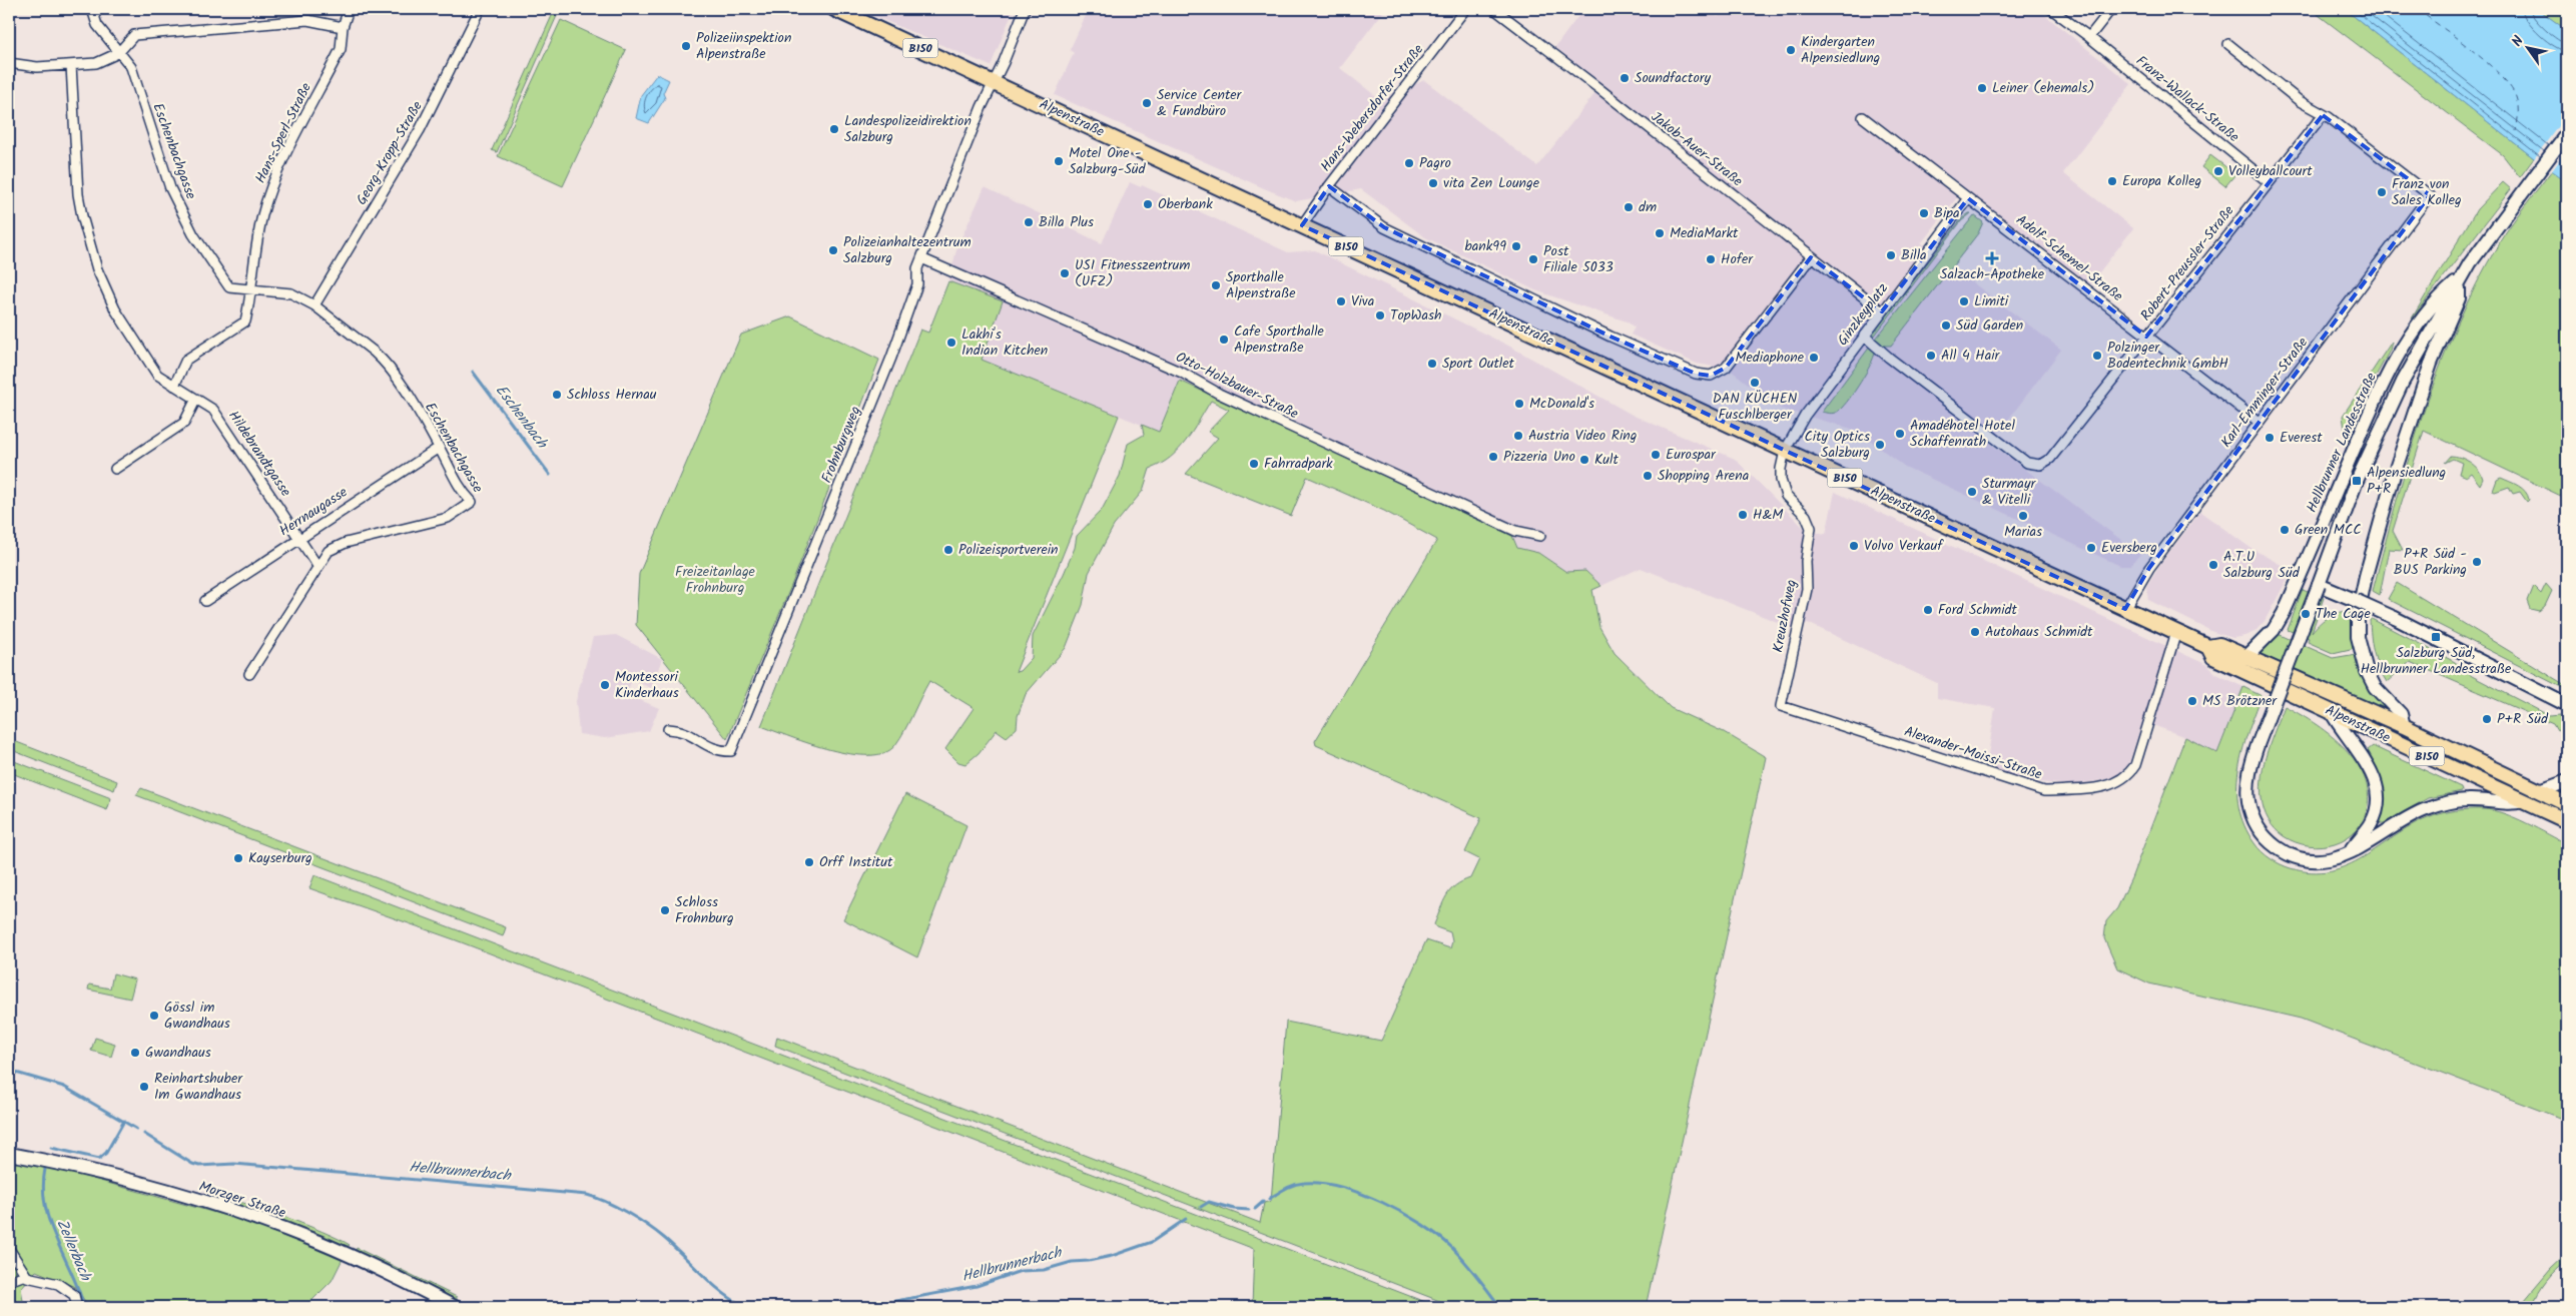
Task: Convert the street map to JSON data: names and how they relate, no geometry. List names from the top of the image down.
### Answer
{
  "streets": {
    "main road": [
      "B150",
      "Alpenstraße",
      "Hellbrunner Landesstraße",
      "Morzger Straße"
    ],
    "street": [
      "Franz-Wallack-Straße",
      "Hans-Webersdorfer-Straße",
      "Hans-Sperl-Straße",
      "Jakob-Auer-Straße",
      "Eschenbachgasse",
      "Georg-Kropp-Straße",
      "Adolf-Schemel-Straße",
      "Robert-Preussler-Straße",
      "Ginzkeyplatz",
      "Otto-Holzbauer-Straße",
      "Karl-Emminger-Straße",
      "Frohnburgweg",
      "Hildebrandtgasse",
      "Herrnaugasse",
      "Kreuzhofweg",
      "Alexander-Moissi-Straße"
    ]
  },
  "crossings": [
    ["Franz-Wallack-Straße", "Robert-Preussler-Straße"],
    ["Hans-Webersdorfer-Straße", "Alpenstraße"],
    ["Alpenstraße", "Ginzkeyplatz"],
    ["Alpenstraße", "Karl-Emminger-Straße"],
    ["Alpenstraße", "Hellbrunner Landesstraße"],
    ["Alpenstraße", "Frohnburgweg"],
    ["Alpenstraße", "Kreuzhofweg"],
    ["Alpenstraße", "Alexander-Moissi-Straße"],
    ["Hans-Sperl-Straße", "Eschenbachgasse"],
    ["Jakob-Auer-Straße", "Ginzkeyplatz"],
    ["Eschenbachgasse", "Georg-Kropp-Straße"],
    ["Eschenbachgasse", "Hildebrandtgasse"],
    ["Eschenbachgasse", "Herrnaugasse"],
    ["Adolf-Schemel-Straße", "Robert-Preussler-Straße"],
    ["Adolf-Schemel-Straße", "Ginzkeyplatz"],
    ["Adolf-Schemel-Straße", "Karl-Emminger-Straße"],
    ["Robert-Preussler-Straße", "Ginzkeyplatz"],
    ["Robert-Preussler-Straße", "Karl-Emminger-Straße"],
    ["Ginzkeyplatz", "Kreuzhofweg"],
    ["Otto-Holzbauer-Straße", "Frohnburgweg"],
    ["Hildebrandtgasse", "Herrnaugasse"],
    ["Kreuzhofweg", "Alexander-Moissi-Straße"]
  ],
  "water": ["Eschenbach", "Hellbrunnerbach", "Zellerbach"],
  "parks": ["Freizeitanlage Frohnburg"],
  "places": {
    "other": [
      "Polizeiinspektion Alpenstraße",
      "Kindergarten Alpensiedlung",
      "Soundfactory",
      "Leiner (ehemals)",
      "Service Center & Fundbüro",
      "Landespolizeidirektion Salzburg",
      "Motel One - Salzburg-Süd",
      "Pagro",
      "Volleyballcourt",
      "Europa Kolleg",
      "vita Zen Lounge",
      "Franz von Sales Kolleg",
      "Oberbank",
      "dm",
      "Bipa",
      "Billa Plus",
      "MediaMarkt",
      "bank99",
      "Polizeianhaltezentrum Salzburg",
      "Billa",
      "Post Filiale 5033",
      "Hofer",
      "USI Fitnesszentrum (UFZ)",
      "Sporthalle Alpenstraße",
      "Viva",
      "Limiti",
      "TopWash",
      "Süd Garden",
      "Cafe Sporthalle Alpenstraße",
      "Lakhi's Indian Kitchen",
      "All 4 Hair",
      "Polzinger Bodentechnik GmbH",
      "Mediaphone",
      "Sport Outlet",
      "DAN KÜCHEN Fuschlberger",
      "Schloss Hernau",
      "McDonald's",
      "Amadéhotel Hotel Schaffenrath",
      "Austria Video Ring",
      "Everest",
      "City Optics Salzburg",
      "Eurospar",
      "Pizzeria Uno",
      "Kult",
      "Fahrradpark",
      "Shopping Arena",
      "Sturmayr & Vitelli",
      "H&M",
      "Marias",
      "Green MCC",
      "Volvo Verkauf",
      "Eversberg",
      "Polizeisportverein",
      "P+R Süd - BUS Parking",
      "A.T.U Salzburg Süd",
      "Ford Schmidt",
      "The Cage",
      "Autohaus Schmidt",
      "Montessori Kinderhaus",
      "MS Brötzner",
      "P+R Süd",
      "Kayserburg",
      "Orff Institut",
      "Schloss Frohnburg",
      "Gössl im Gwandhaus",
      "Gwandhaus",
      "Reinhartshuber Im Gwandhaus"
    ],
    "health": ["Salzach-Apotheke"],
    "transit": ["Alpensiedlung P+R", "Salzburg Süd, Hellbrunner Landesstraße"]
  },
  "north": "top left"
}
